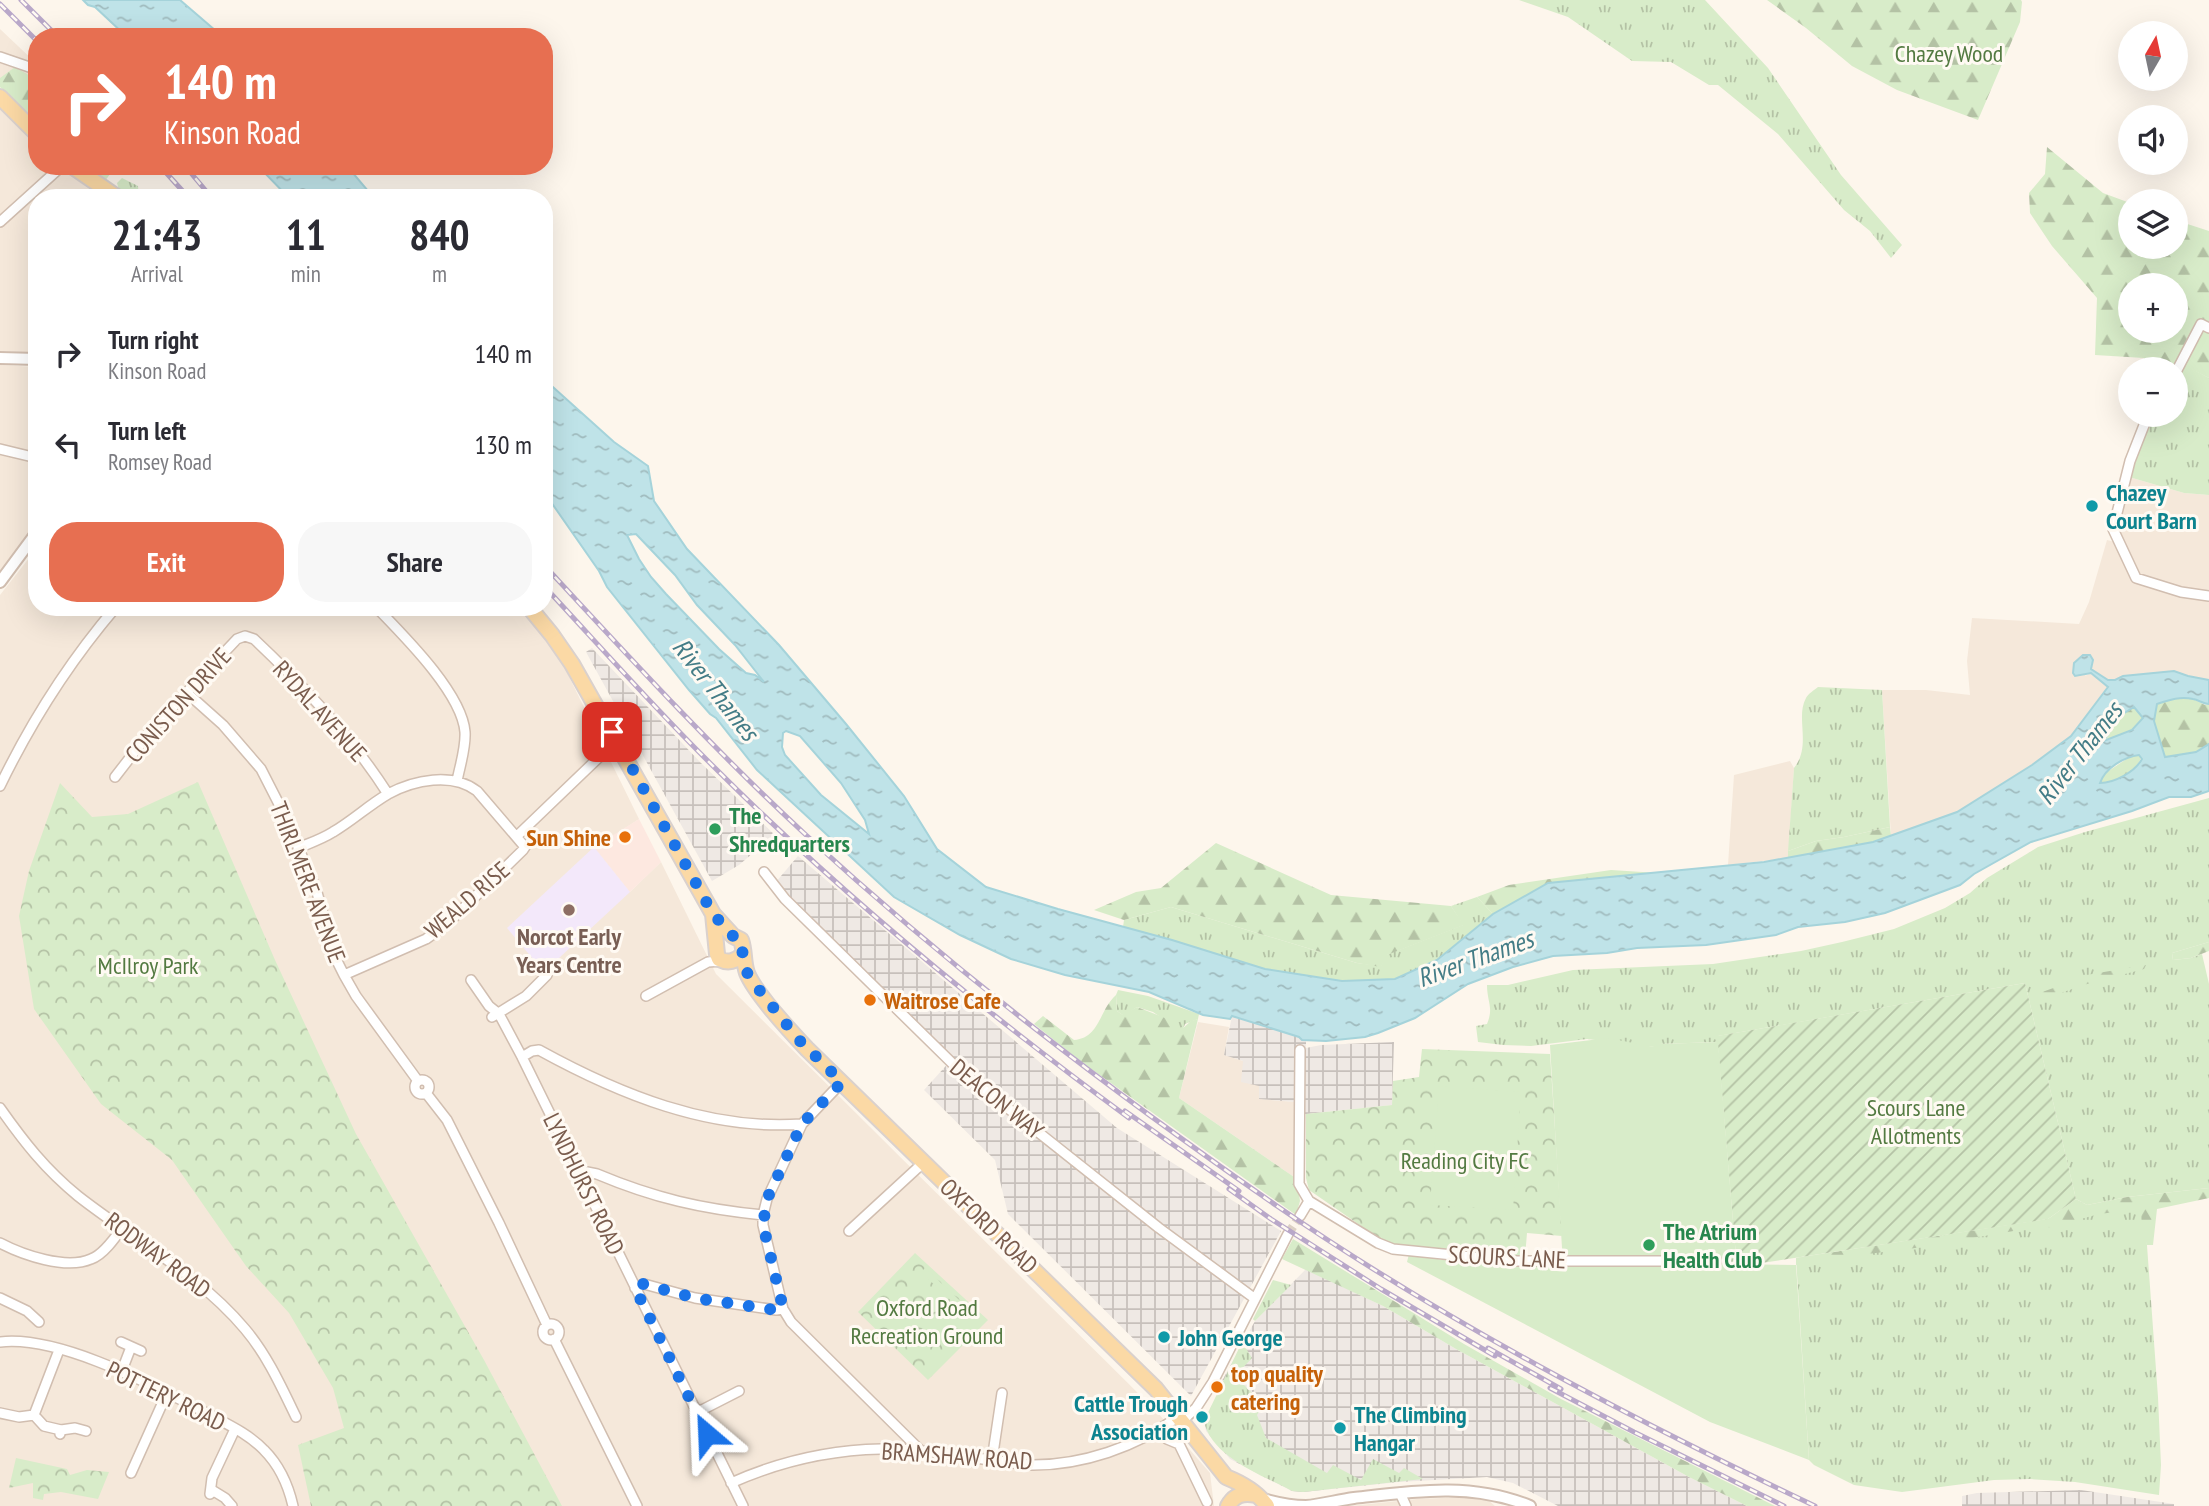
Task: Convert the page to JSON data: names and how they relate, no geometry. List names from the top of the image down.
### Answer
{
  "streets": {
    "main road": ["OXFORD ROAD"],
    "street": [
      "CONISTON DRIVE",
      "RYDAL AVENUE",
      "THIRLMERE AVENUE",
      "WEALD RISE",
      "DEACON WAY",
      "LYNDHURST ROAD",
      "RODWAY ROAD",
      "SCOURS LANE",
      "POTTERY ROAD",
      "BRAMSHAW ROAD"
    ]
  },
  "crossings": [
    ["CONISTON DRIVE", "RYDAL AVENUE"],
    ["CONISTON DRIVE", "THIRLMERE AVENUE"],
    ["THIRLMERE AVENUE", "WEALD RISE"],
    ["LYNDHURST ROAD", "BRAMSHAW ROAD"],
    ["OXFORD ROAD", "BRAMSHAW ROAD"]
  ],
  "water": ["River Thames"],
  "parks": [
    "Chazey Wood",
    "McIlroy Park",
    "Scours Lane Allotments",
    "Reading City FC",
    "Oxford Road Recreation Ground"
  ],
  "places": [
    "Chazey Court Barn",
    "The Shredquarters",
    "Sun Shine",
    "Norcot Early Years Centre",
    "Waitrose Cafe",
    "The Atrium Health Club",
    "John George",
    "top quality catering",
    "Cattle Trough Association",
    "The Climbing Hangar"
  ],
  "north": "top",
  "page": {
    "map_buttons": ["+", "−"],
    "turn": ["140 m", "Kinson Road"],
    "eta": [
      "21:43",
      "Arrival",
      "11",
      "min",
      "840",
      "m"
    ],
    "list": [
      {
        "name": "Turn right",
        "note": "Kinson Road",
        "value": "140 m"
      },
      {
        "name": "Turn left",
        "note": "Romsey Road",
        "value": "130 m"
      }
    ],
    "buttons": ["Exit", "Share"]
  }
}
